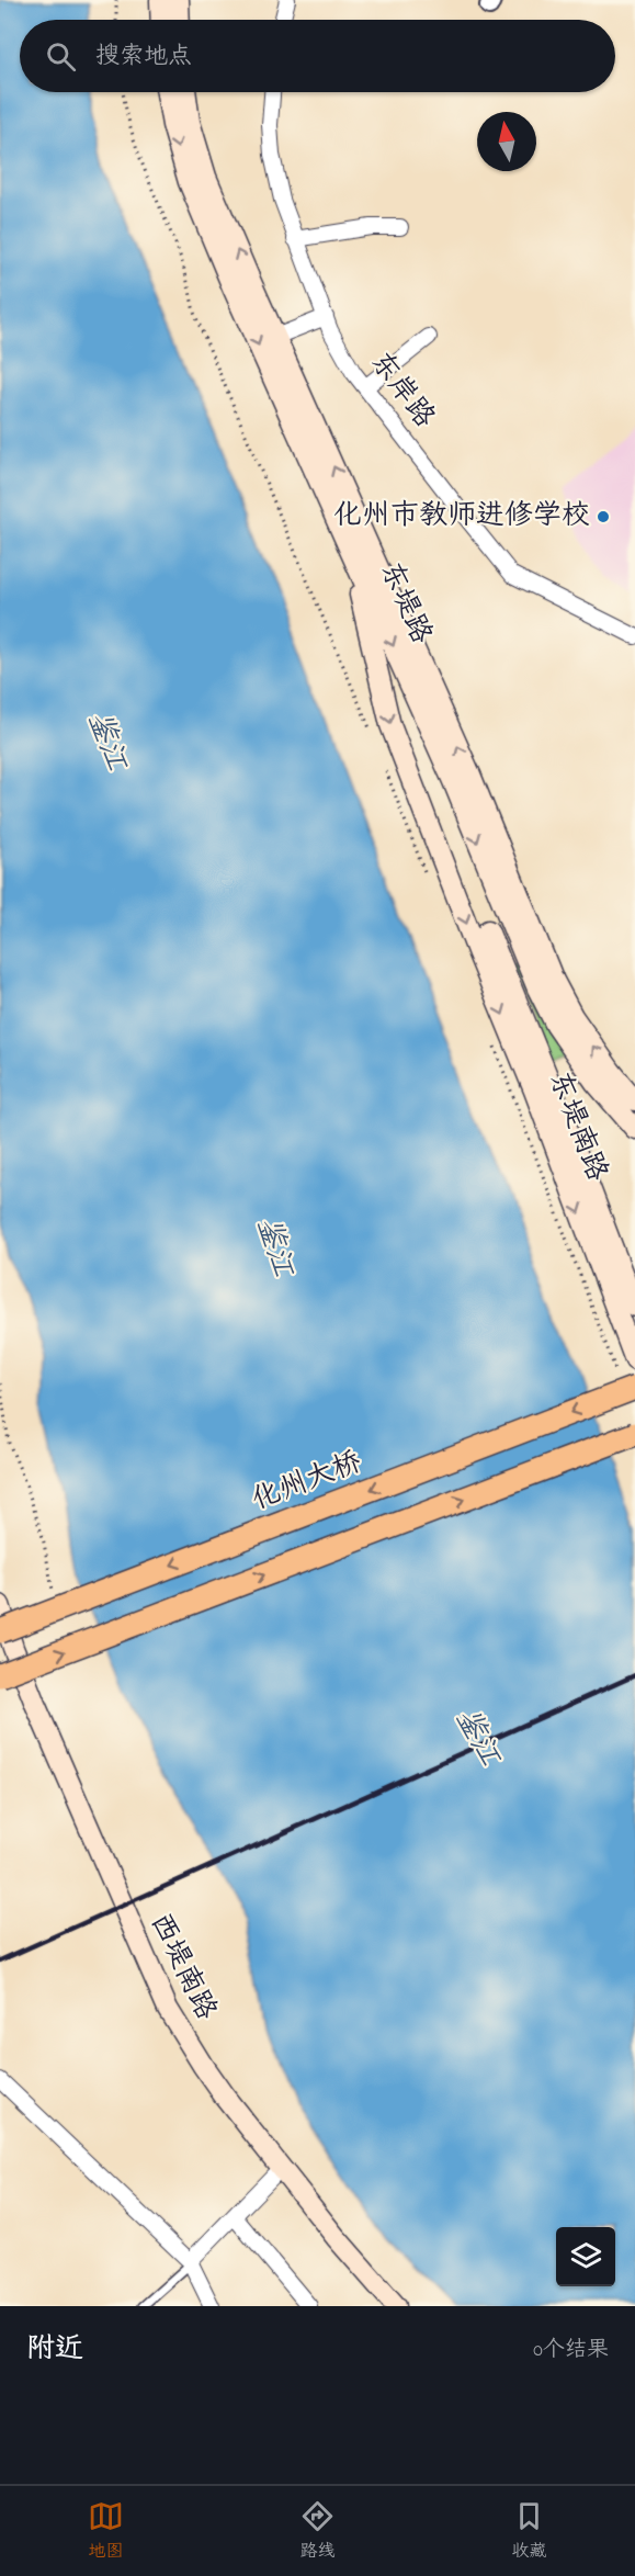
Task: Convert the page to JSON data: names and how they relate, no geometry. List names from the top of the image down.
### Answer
{
  "streets": {
    "main road": [
      "东堤路",
      "东堤南路",
      "化州大桥",
      "西堤南路"
    ],
    "street": ["东岸路"]
  },
  "crossings": [
    ["东堤路", "东堤南路"]
  ],
  "water": ["鉴江"],
  "places": ["化州市教师进修学校"],
  "north": "top",
  "page": {
    "search": "搜索地点",
    "heading": ["附近", "0个结果"],
    "nav": ["地图", "路线", "收藏"]
  }
}
